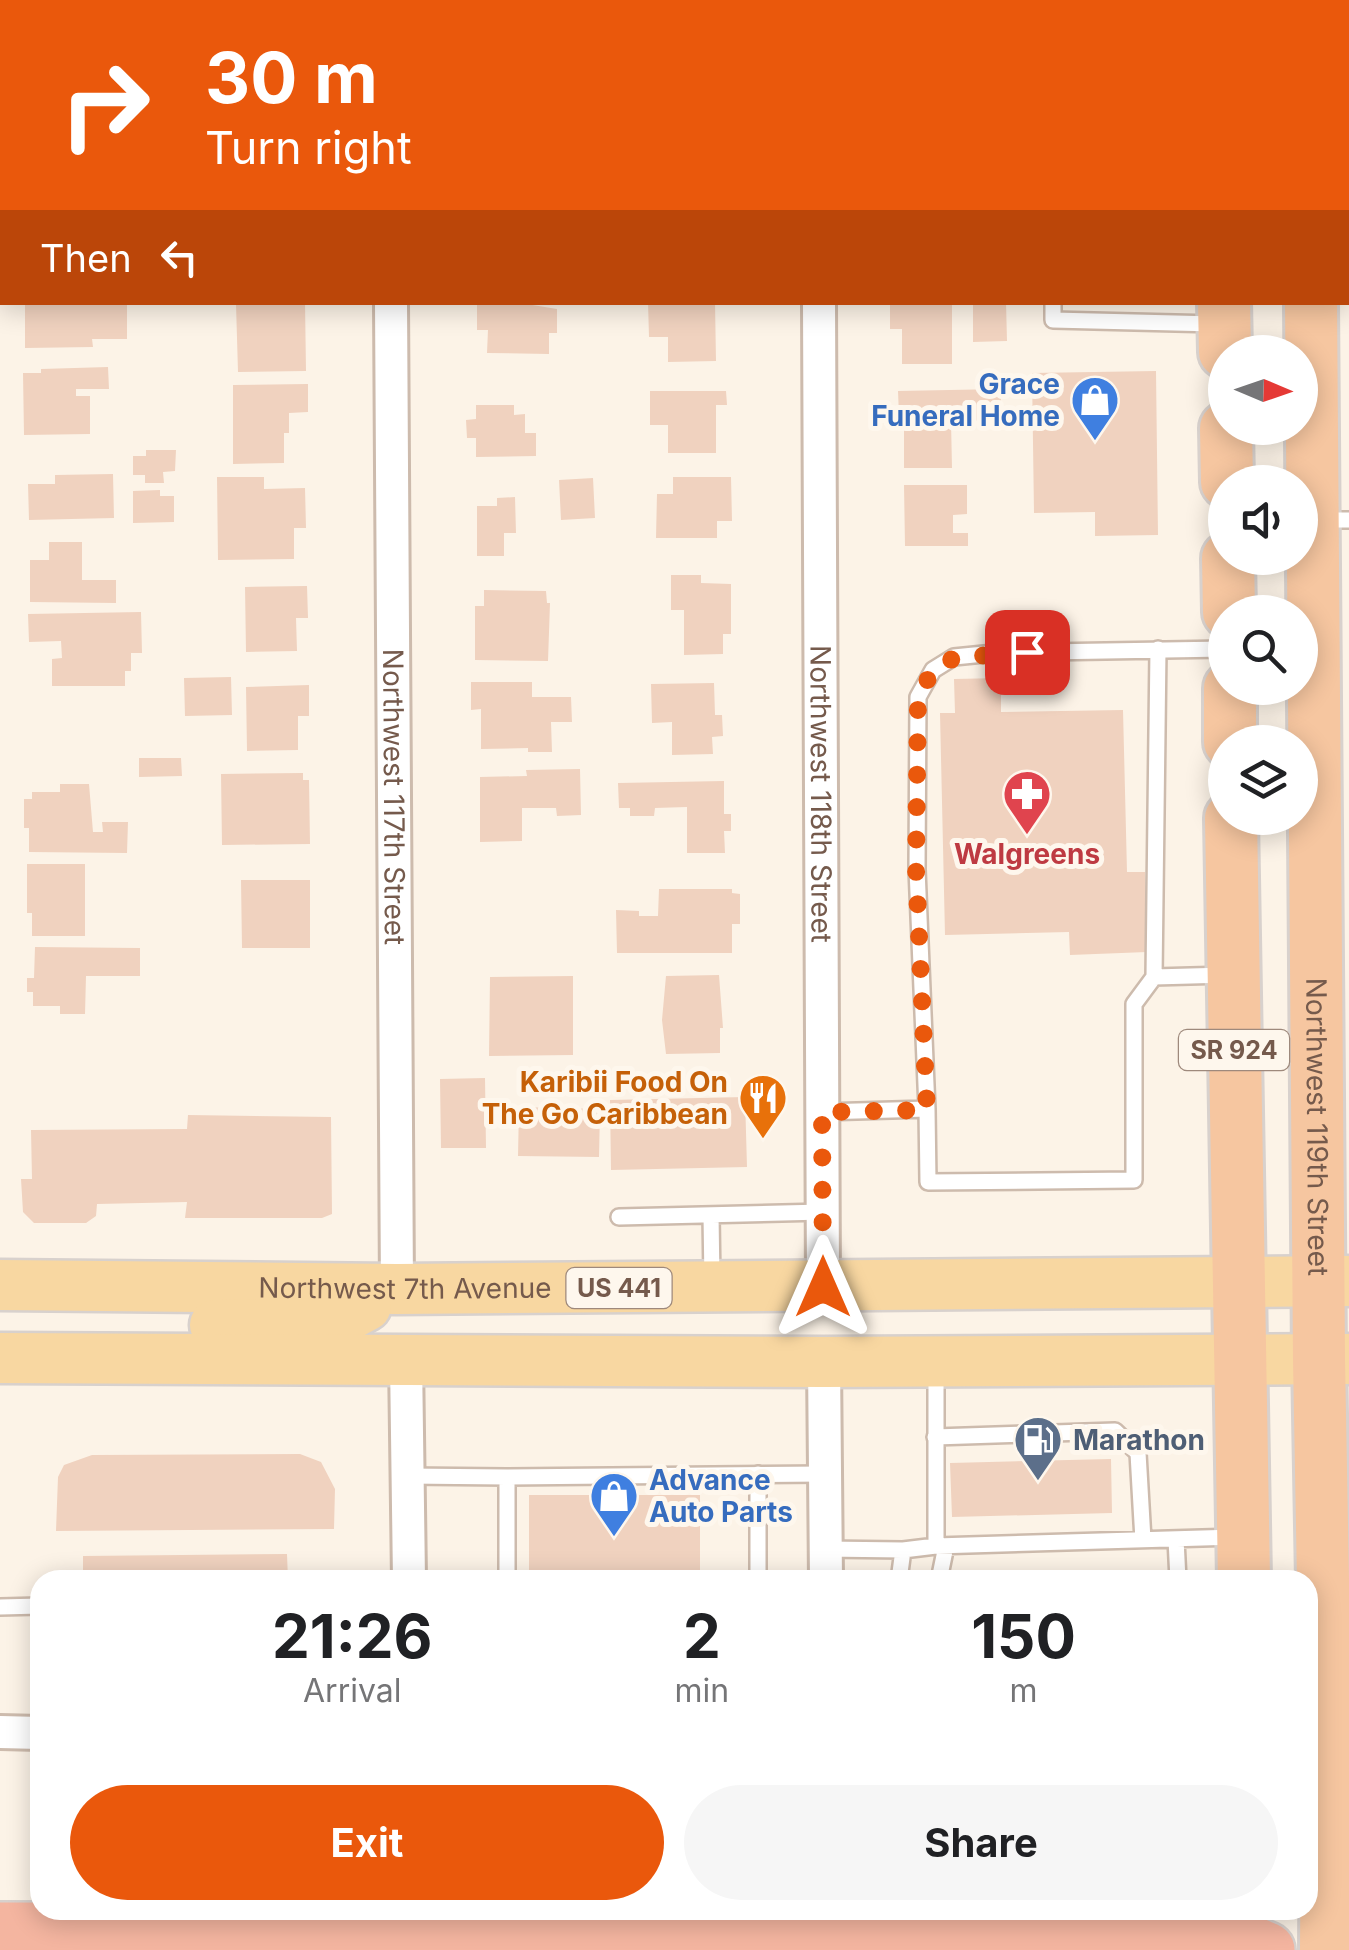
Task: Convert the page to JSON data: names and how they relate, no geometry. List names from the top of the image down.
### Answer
{
  "streets": {
    "highway": ["SR 924", "Northwest 119th Street"],
    "main road": ["Northwest 7th Avenue", "US 441"],
    "street": ["Northwest 118th Street", "Northwest 117th Street"]
  },
  "crossings": [
    ["Northwest 118th Street", "Northwest 7th Avenue"],
    ["Northwest 117th Street", "Northwest 7th Avenue"],
    ["SR 924", "Northwest 7th Avenue"],
    ["Northwest 119th Street", "Northwest 7th Avenue"]
  ],
  "places": {
    "shop": ["Grace Funeral Home", "Advance Auto Parts"],
    "pharmacy": ["Walgreens"],
    "restaurant": ["Karibii Food On The Go Caribbean"],
    "fuel station": ["Marathon"]
  },
  "north": "right",
  "page": {
    "turn": ["30 m", "Turn right"],
    "then": "Then",
    "eta": [
      "21:26",
      "Arrival",
      "2",
      "min",
      "150",
      "m"
    ],
    "buttons": ["Exit", "Share"]
  }
}
